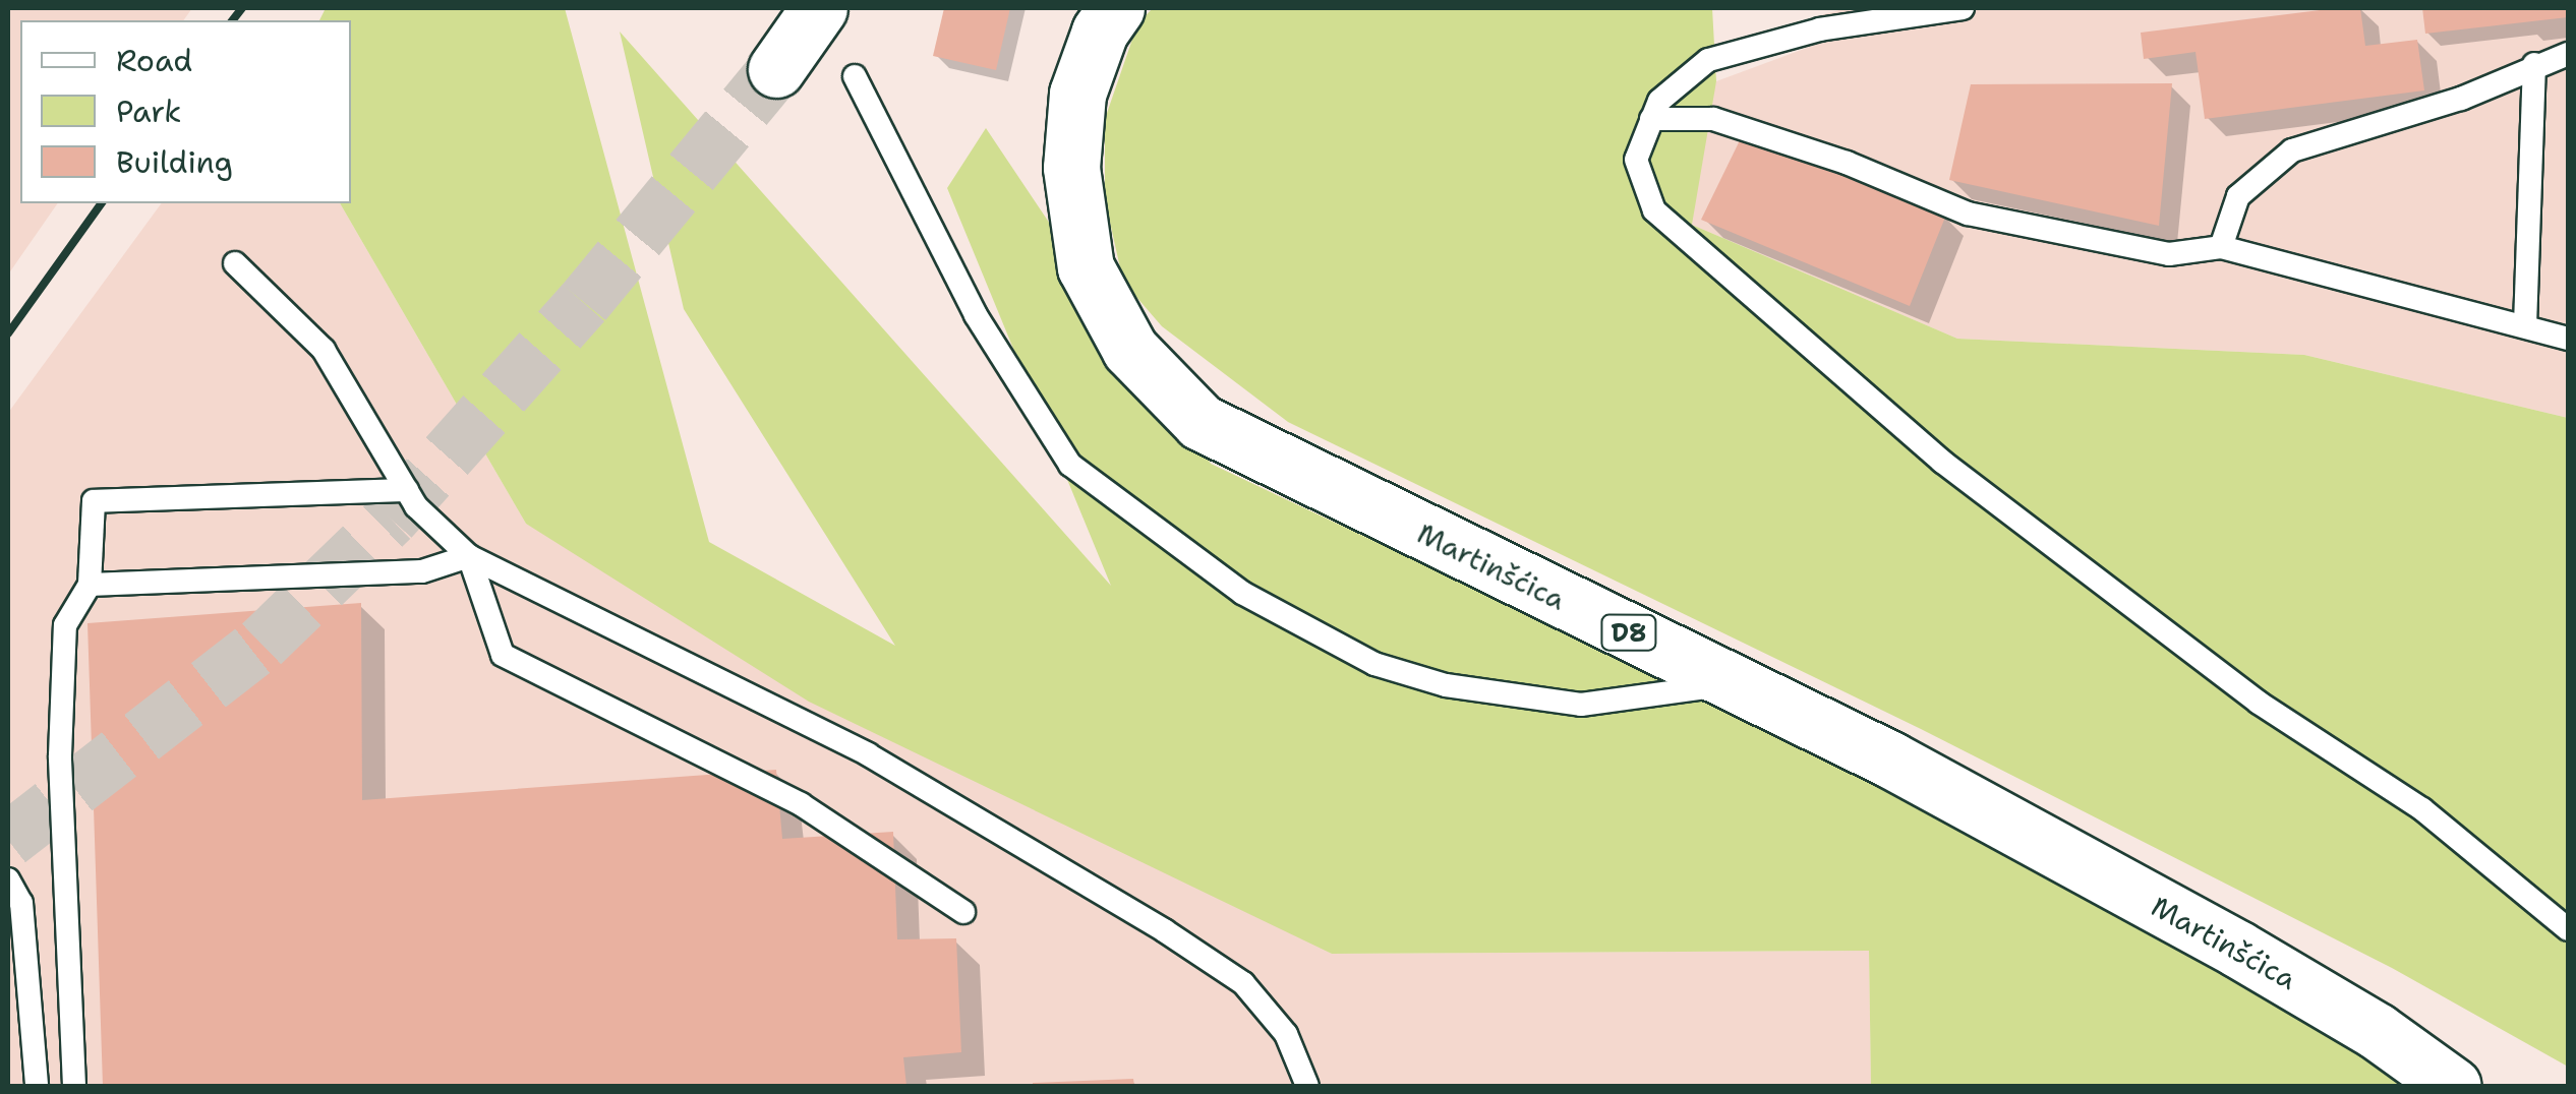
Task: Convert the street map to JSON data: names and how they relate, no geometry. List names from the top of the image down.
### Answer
{
  "streets": {
    "main road": ["Martinšćica", "D8"]
  },
  "legend": ["Road", "Park", "Building"]
}
